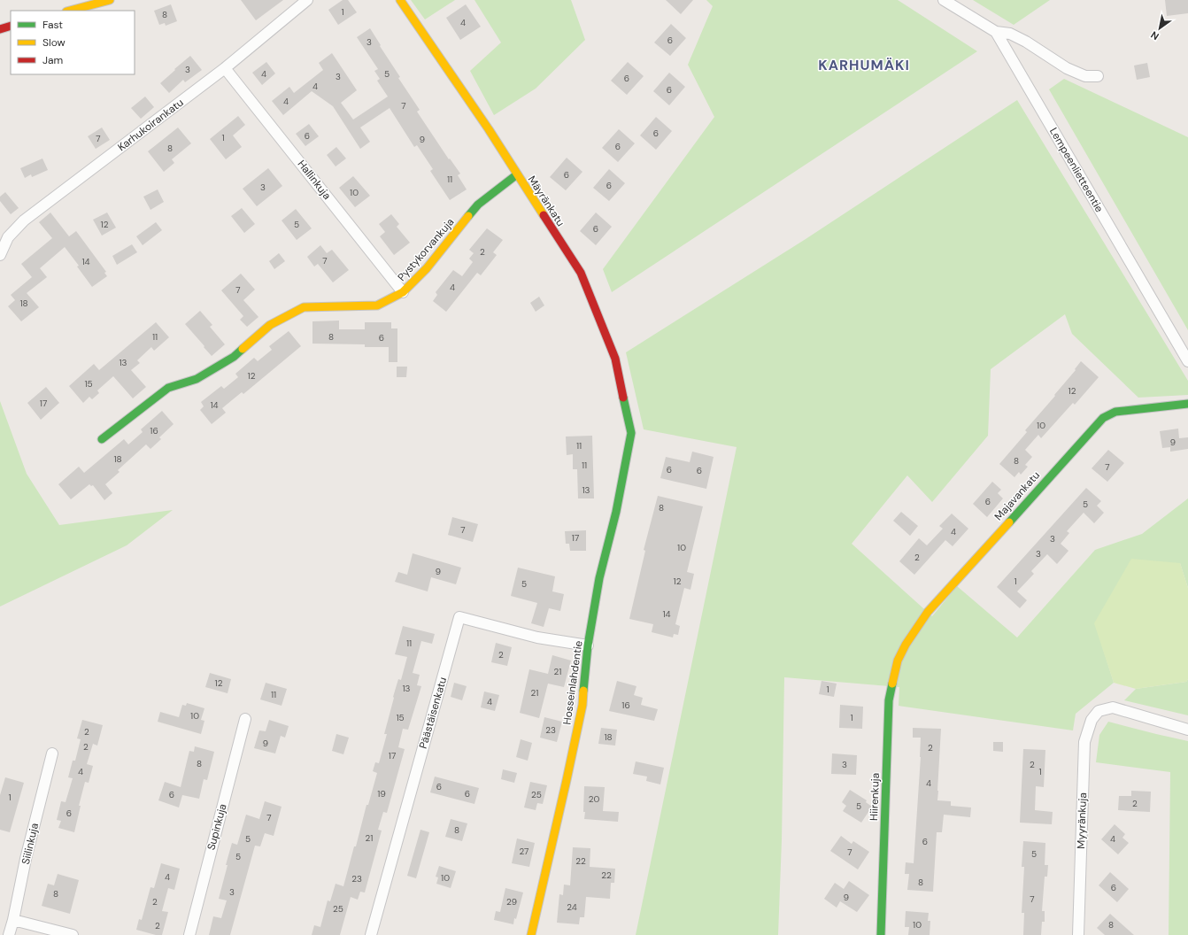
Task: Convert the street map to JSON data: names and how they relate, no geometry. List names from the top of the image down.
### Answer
{
  "streets": {
    "street": [
      "Karhukoirankatu",
      "Lempeenlietteentie",
      "Hallinkuja",
      "Mäyränkatu",
      "Pystykorvankuja",
      "Majavankatu",
      "Hosseinlahdentie",
      "Päästäisenkatu",
      "Hiirenkuja",
      "Myyränkuja",
      "Supinkuja",
      "Siilinkuja"
    ]
  },
  "crossings": [
    ["Karhukoirankatu", "Hallinkuja"],
    ["Hallinkuja", "Pystykorvankuja"],
    ["Mäyränkatu", "Pystykorvankuja"],
    ["Mäyränkatu", "Hosseinlahdentie"],
    ["Majavankatu", "Hiirenkuja"],
    ["Hosseinlahdentie", "Päästäisenkatu"]
  ],
  "districts": ["KARHUMÄKI"],
  "house_numbers": [
    "1",
    "8",
    "4",
    "6",
    "3",
    "3",
    "4",
    "5",
    "3",
    "6",
    "4",
    "6",
    "4",
    "7",
    "6",
    "6",
    "1",
    "7",
    "9",
    "6",
    "8",
    "6",
    "11",
    "6",
    "3",
    "10",
    "12",
    "5",
    "6",
    "2",
    "7",
    "14",
    "4",
    "7",
    "18",
    "11",
    "8",
    "6",
    "13",
    "12",
    "15",
    "12",
    "17",
    "14",
    "10",
    "16",
    "9",
    "11",
    "18",
    "8",
    "11",
    "7",
    "6",
    "6",
    "13",
    "6",
    "5",
    "8",
    "7",
    "4",
    "17",
    "3",
    "10",
    "3",
    "2",
    "9",
    "12",
    "1",
    "5",
    "14",
    "11",
    "2",
    "21",
    "12",
    "13",
    "1",
    "21",
    "11",
    "4",
    "16",
    "10",
    "15",
    "1",
    "23",
    "2",
    "18",
    "9",
    "2",
    "2",
    "17",
    "8",
    "3",
    "2",
    "4",
    "1",
    "4",
    "6",
    "19",
    "6",
    "6",
    "25",
    "1",
    "20",
    "2",
    "5",
    "6",
    "7",
    "8",
    "21",
    "5",
    "4",
    "6",
    "27",
    "7",
    "5",
    "5",
    "22",
    "22",
    "4",
    "10",
    "23",
    "8",
    "6",
    "3",
    "8",
    "9",
    "7",
    "2",
    "29",
    "24",
    "25",
    "10",
    "8",
    "2"
  ],
  "legend": ["Fast", "Slow", "Jam"],
  "north": "bottom left"
}
